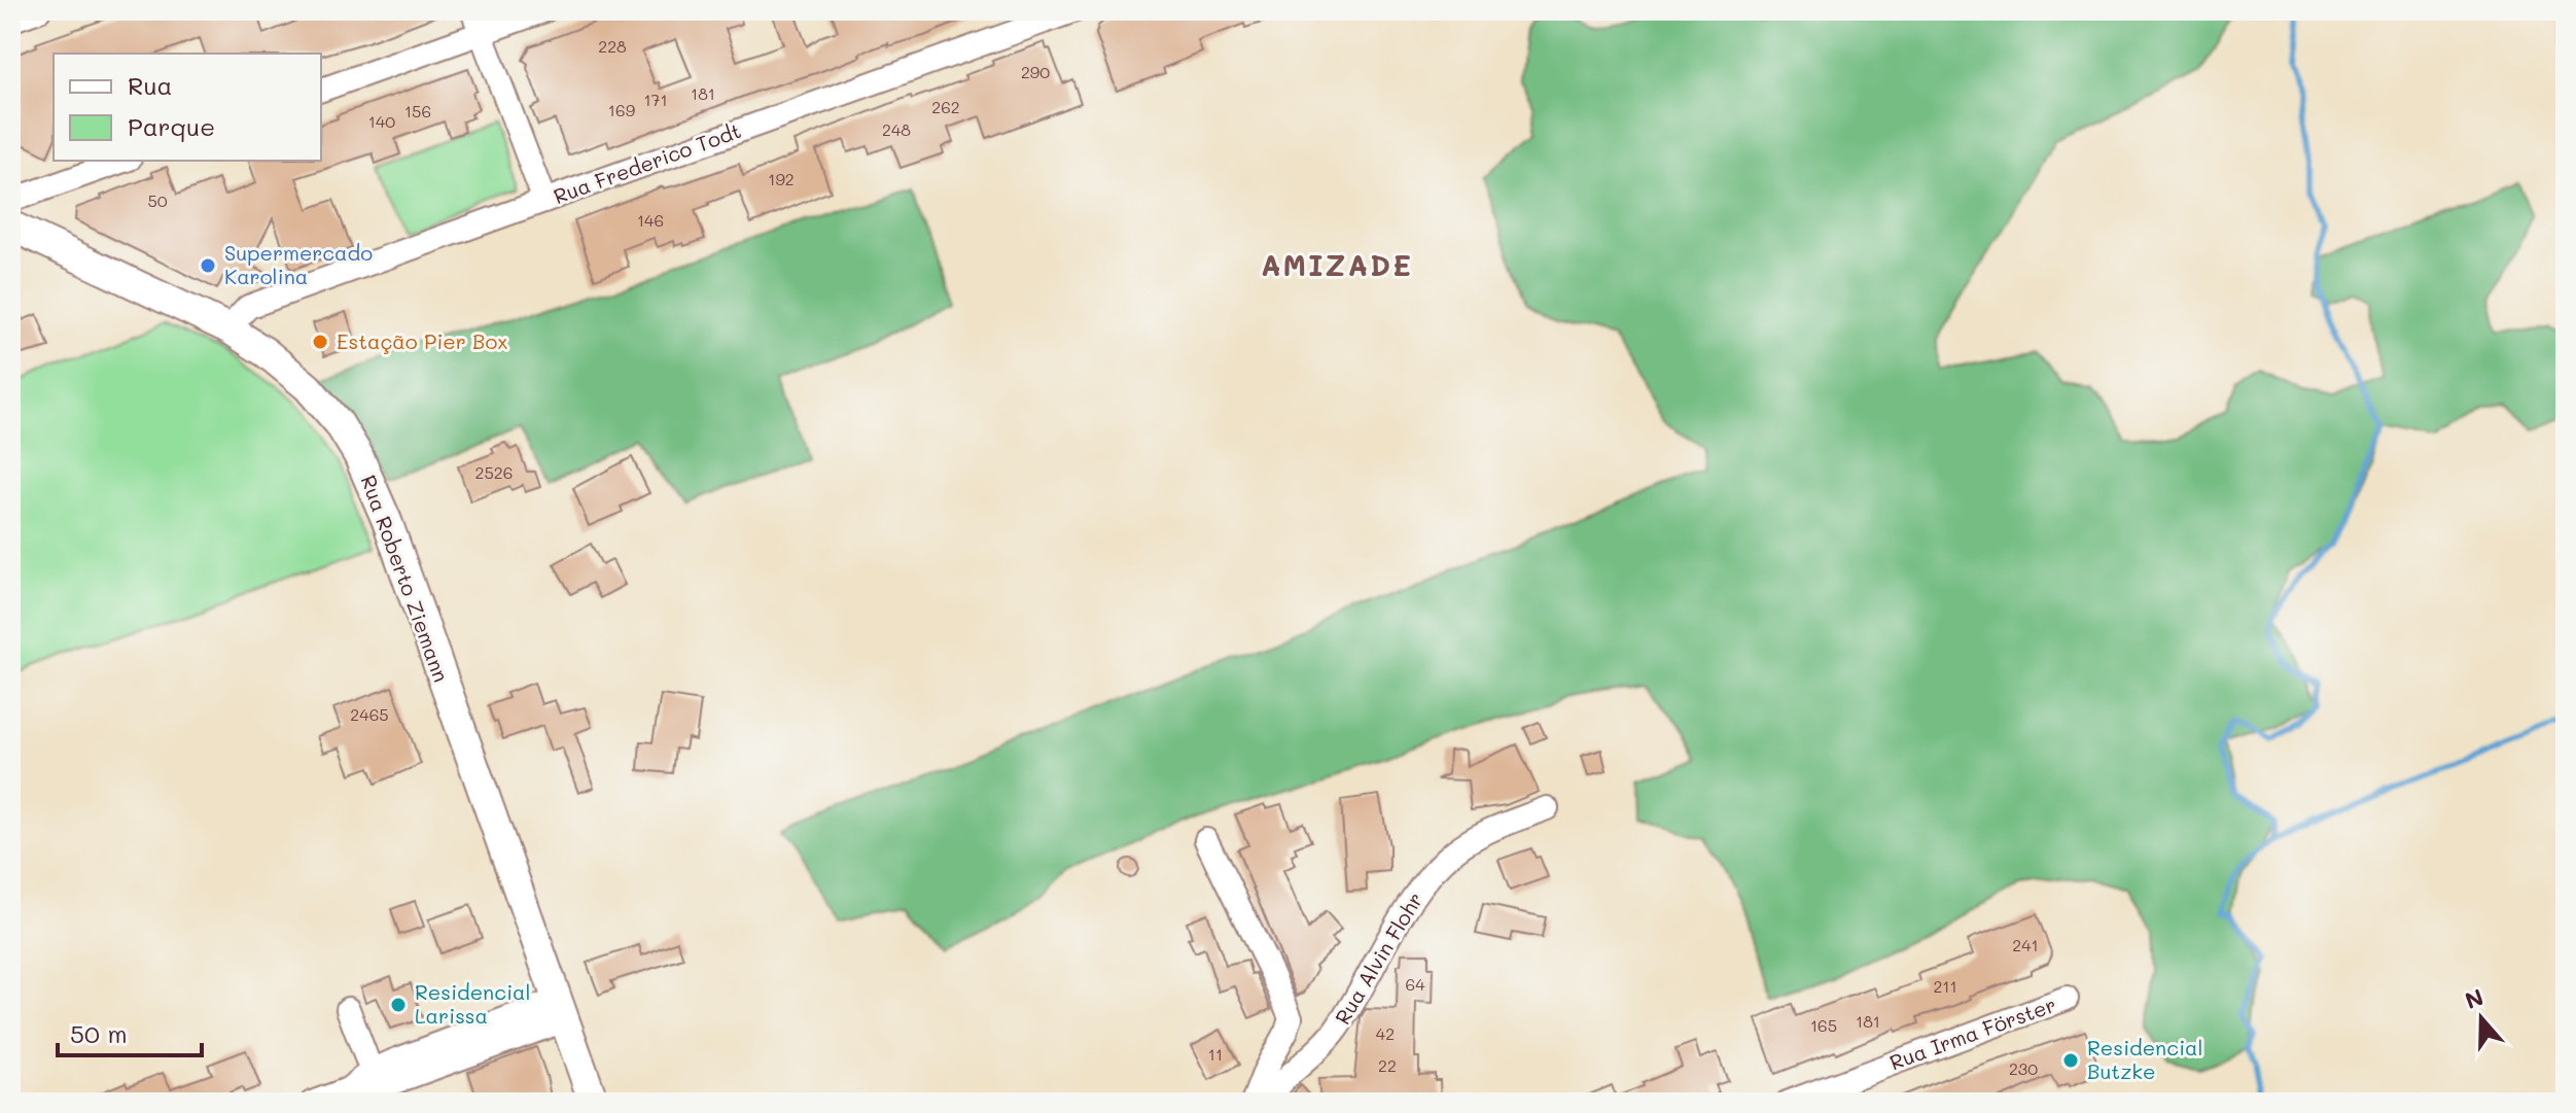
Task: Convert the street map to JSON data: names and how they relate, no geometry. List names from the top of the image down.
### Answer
{
  "streets": {
    "main road": ["Rua Roberto Ziemann"],
    "street": ["Rua Frederico Todt", "Rua Alvin Flohr", "Rua Irma Förster"]
  },
  "crossings": [
    ["Rua Frederico Todt", "Rua Roberto Ziemann"]
  ],
  "districts": ["AMIZADE"],
  "places": [
    "Supermercado Karolina",
    "Estação Pier Box",
    "Residencial Larissa",
    "Residencial Butzke"
  ],
  "house_numbers": [
    "228",
    "290",
    "181",
    "171",
    "262",
    "169",
    "156",
    "140",
    "248",
    "192",
    "50",
    "146",
    "2526",
    "2465",
    "241",
    "64",
    "211",
    "181",
    "165",
    "42",
    "11",
    "22",
    "230"
  ],
  "legend": ["Rua", "Parque"],
  "scale_bar": "50 m",
  "north": "top"
}
